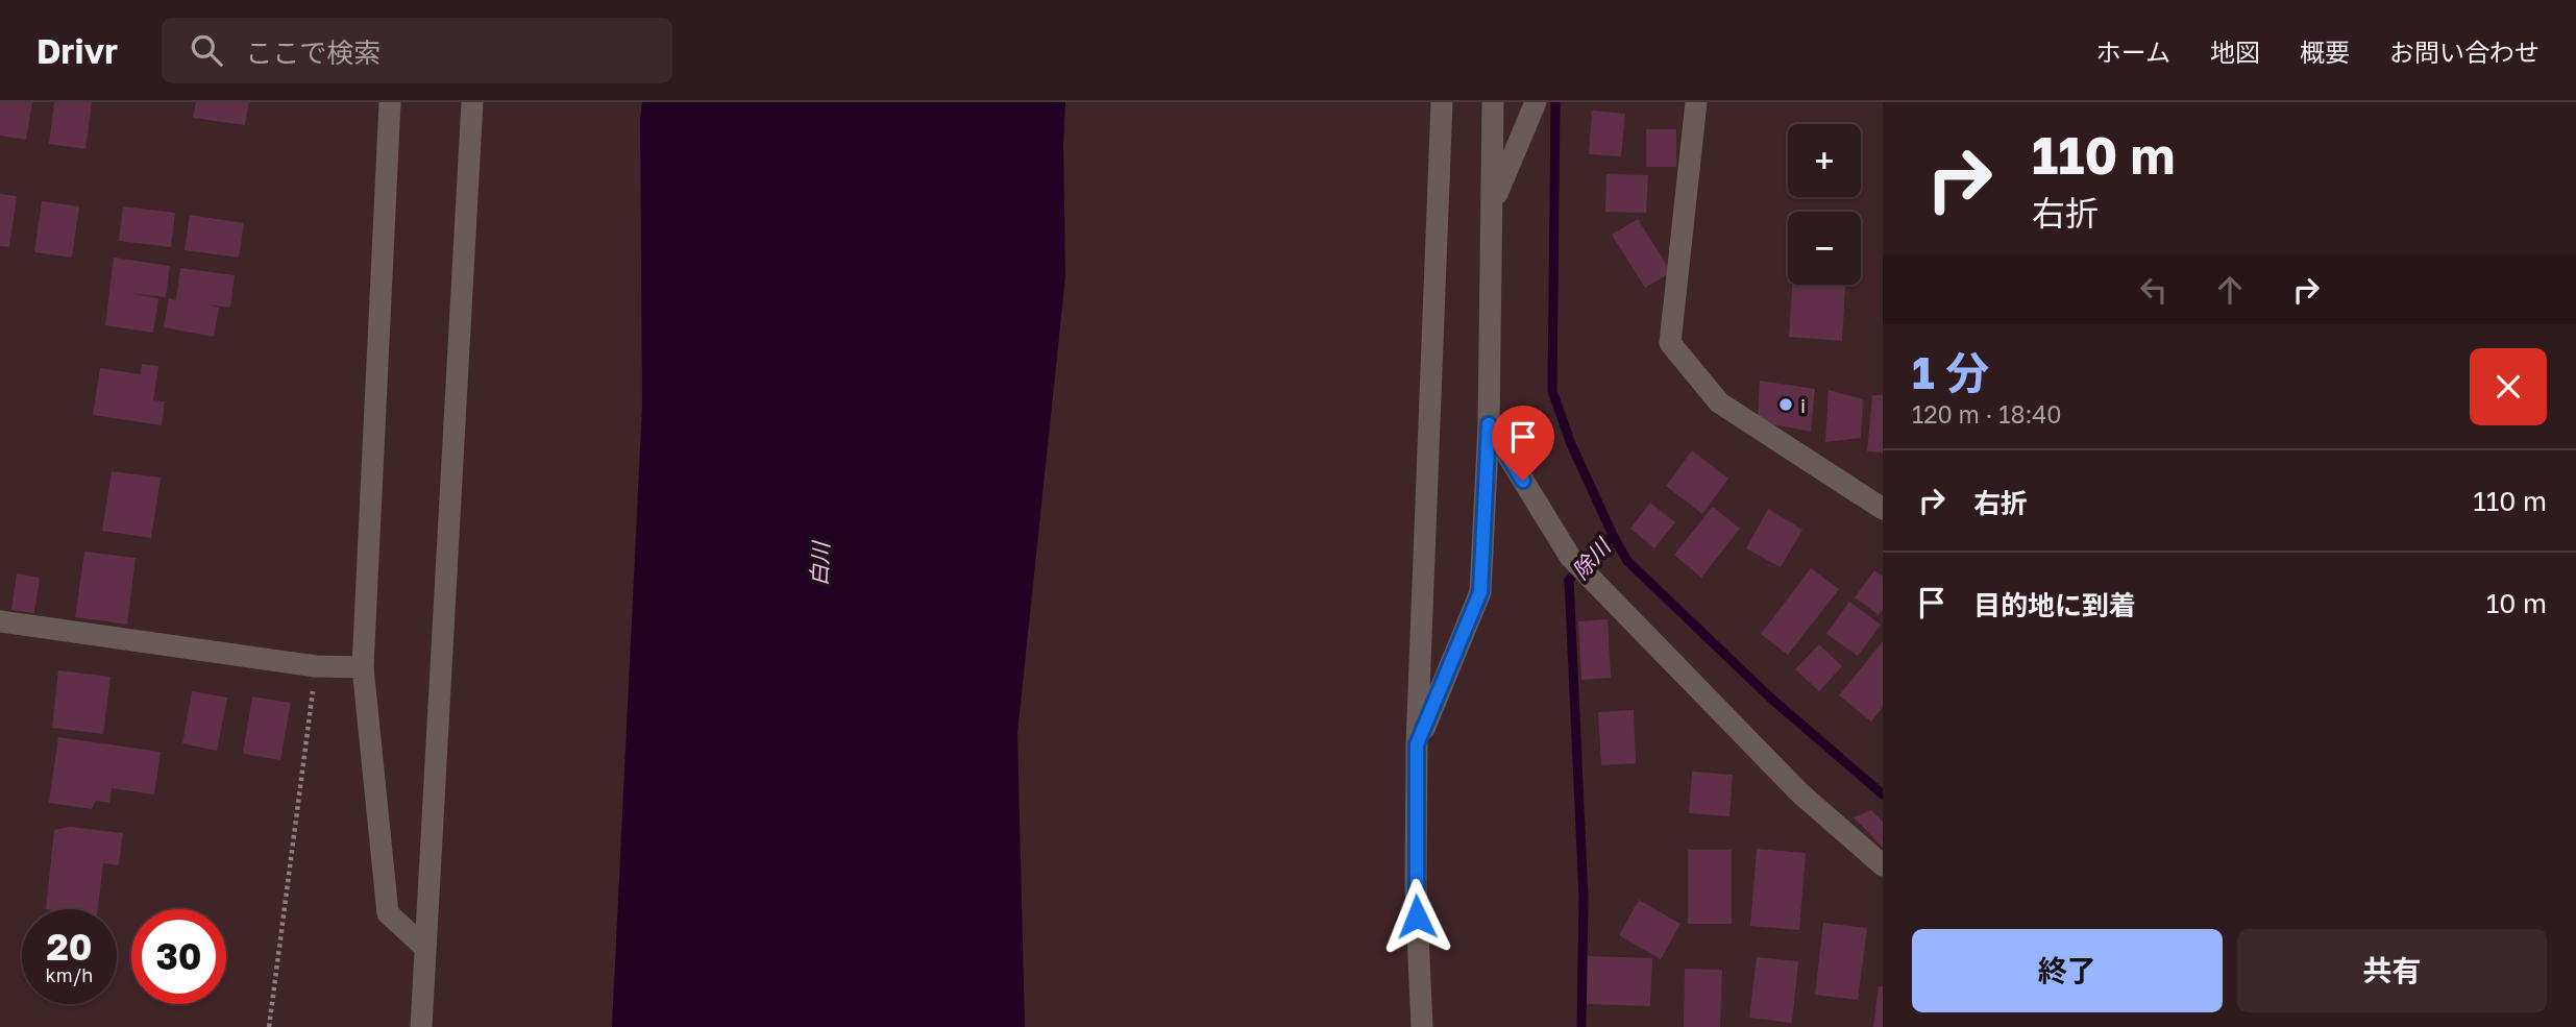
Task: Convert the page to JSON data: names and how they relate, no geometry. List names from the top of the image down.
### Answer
{
  "water": ["除川", "白川"],
  "places": ["i"],
  "page": {
    "header": "Drivr",
    "search": "ここで検索",
    "nav": [
      "ホーム",
      "地図",
      "概要",
      "お問い合わせ"
    ],
    "turn": ["110 m", "右折"],
    "map_buttons": ["+", "−"],
    "heading": ["1 分", "120 m · 18:40"],
    "list": [
      {
        "name": "右折",
        "value": "110 m"
      },
      {
        "name": "目的地に到着",
        "value": "10 m"
      }
    ],
    "speed": "20 km/h",
    "limit": "30",
    "buttons": ["終了", "共有"]
  }
}
